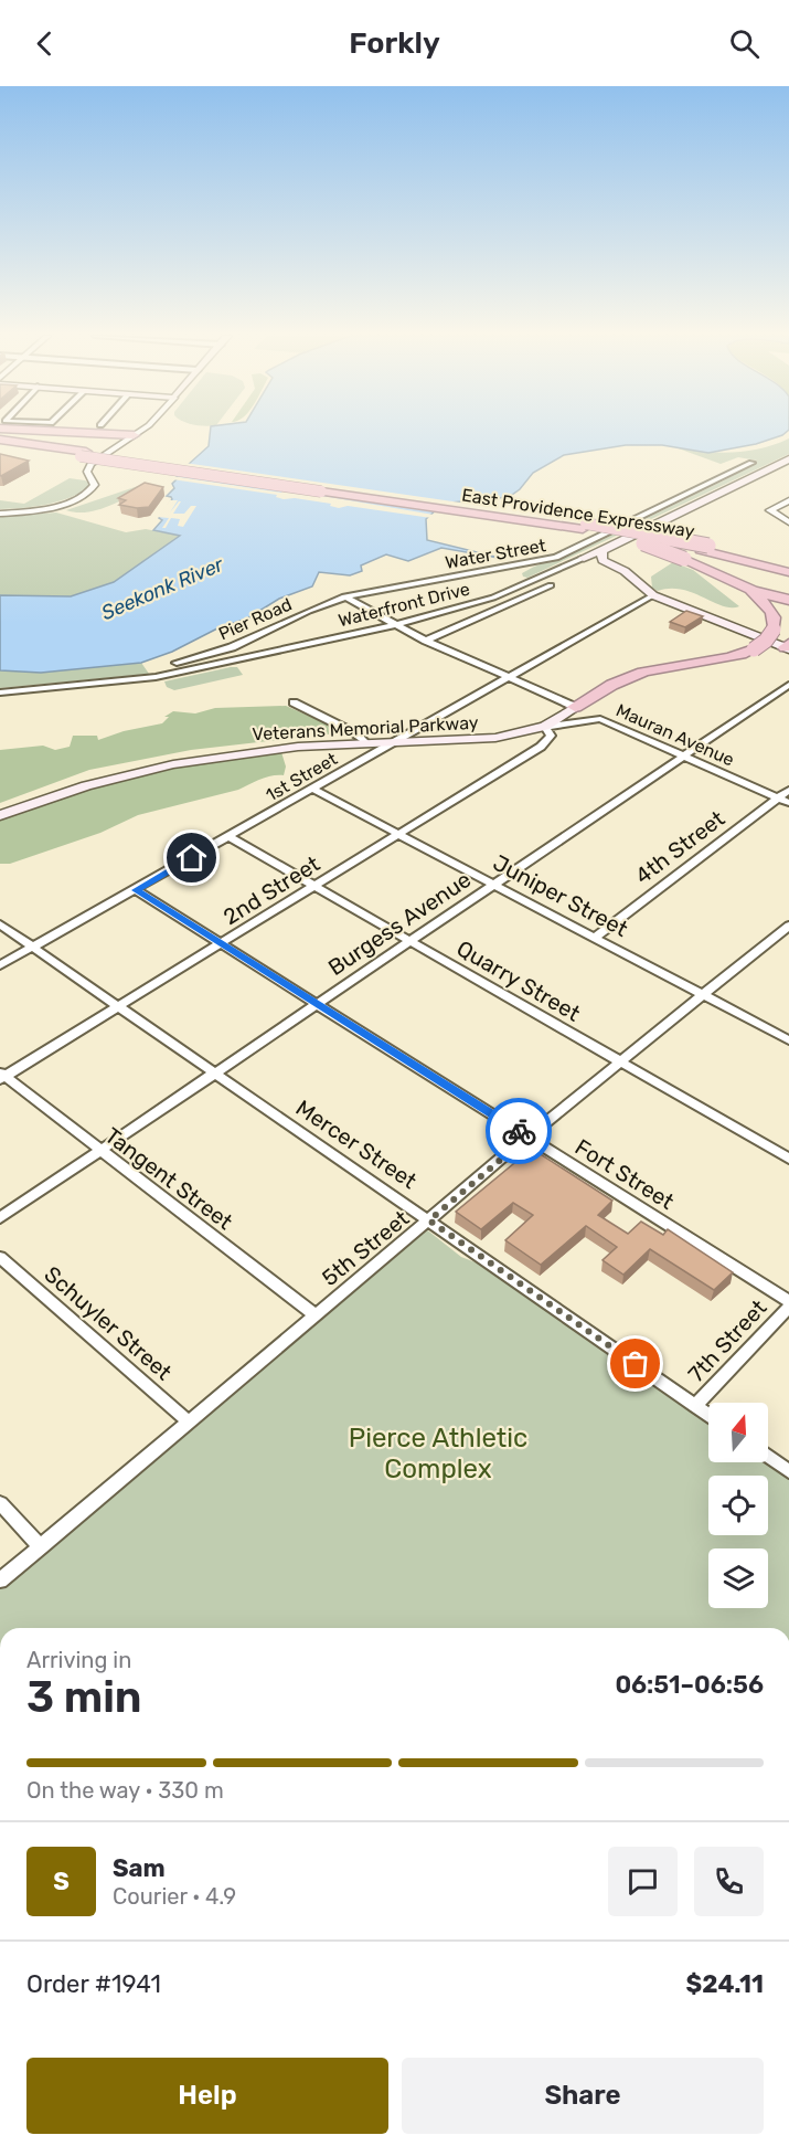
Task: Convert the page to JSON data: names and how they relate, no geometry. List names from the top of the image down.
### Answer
{
  "streets": {
    "highway": ["East Providence Expressway"],
    "main road": ["Waterfront Drive", "Veterans Memorial Parkway"],
    "street": [
      "Water Street",
      "Pier Road",
      "Mauran Avenue",
      "1st Street",
      "4th Street",
      "2nd Street",
      "Juniper Street",
      "Burgess Avenue",
      "Quarry Street",
      "Mercer Street",
      "Fort Street",
      "Tangent Street",
      "5th Street",
      "Schuyler Street",
      "7th Street"
    ]
  },
  "crossings": [
    ["Water Street", "Pier Road"],
    ["Veterans Memorial Parkway", "Mauran Avenue"],
    ["Veterans Memorial Parkway", "1st Street"],
    ["Veterans Memorial Parkway", "2nd Street"],
    ["Mauran Avenue", "4th Street"],
    ["Mauran Avenue", "2nd Street"],
    ["Mauran Avenue", "Burgess Avenue"],
    ["1st Street", "Juniper Street"],
    ["1st Street", "Quarry Street"],
    ["1st Street", "Mercer Street"],
    ["1st Street", "Fort Street"],
    ["4th Street", "Juniper Street"],
    ["2nd Street", "Juniper Street"],
    ["2nd Street", "Quarry Street"],
    ["2nd Street", "Mercer Street"],
    ["2nd Street", "Fort Street"],
    ["2nd Street", "Tangent Street"],
    ["Juniper Street", "Burgess Avenue"],
    ["Juniper Street", "5th Street"],
    ["Burgess Avenue", "Quarry Street"],
    ["Burgess Avenue", "Mercer Street"],
    ["Burgess Avenue", "Fort Street"],
    ["Burgess Avenue", "Tangent Street"],
    ["Quarry Street", "5th Street"],
    ["Mercer Street", "5th Street"],
    ["Mercer Street", "7th Street"],
    ["Fort Street", "5th Street"],
    ["Tangent Street", "5th Street"],
    ["5th Street", "Schuyler Street"]
  ],
  "water": ["Seekonk River"],
  "parks": ["Pierce Athletic Complex"],
  "north": "top",
  "page": {
    "header": "Forkly",
    "heading": ["3 min", "Arriving in", "06:51–06:56"],
    "panel": [
      "Sam",
      "Courier · 4.9",
      "Order #1941",
      "$24.11"
    ],
    "bar": "On the way · 330 m",
    "round": "S",
    "buttons": ["Help", "Share"]
  }
}
